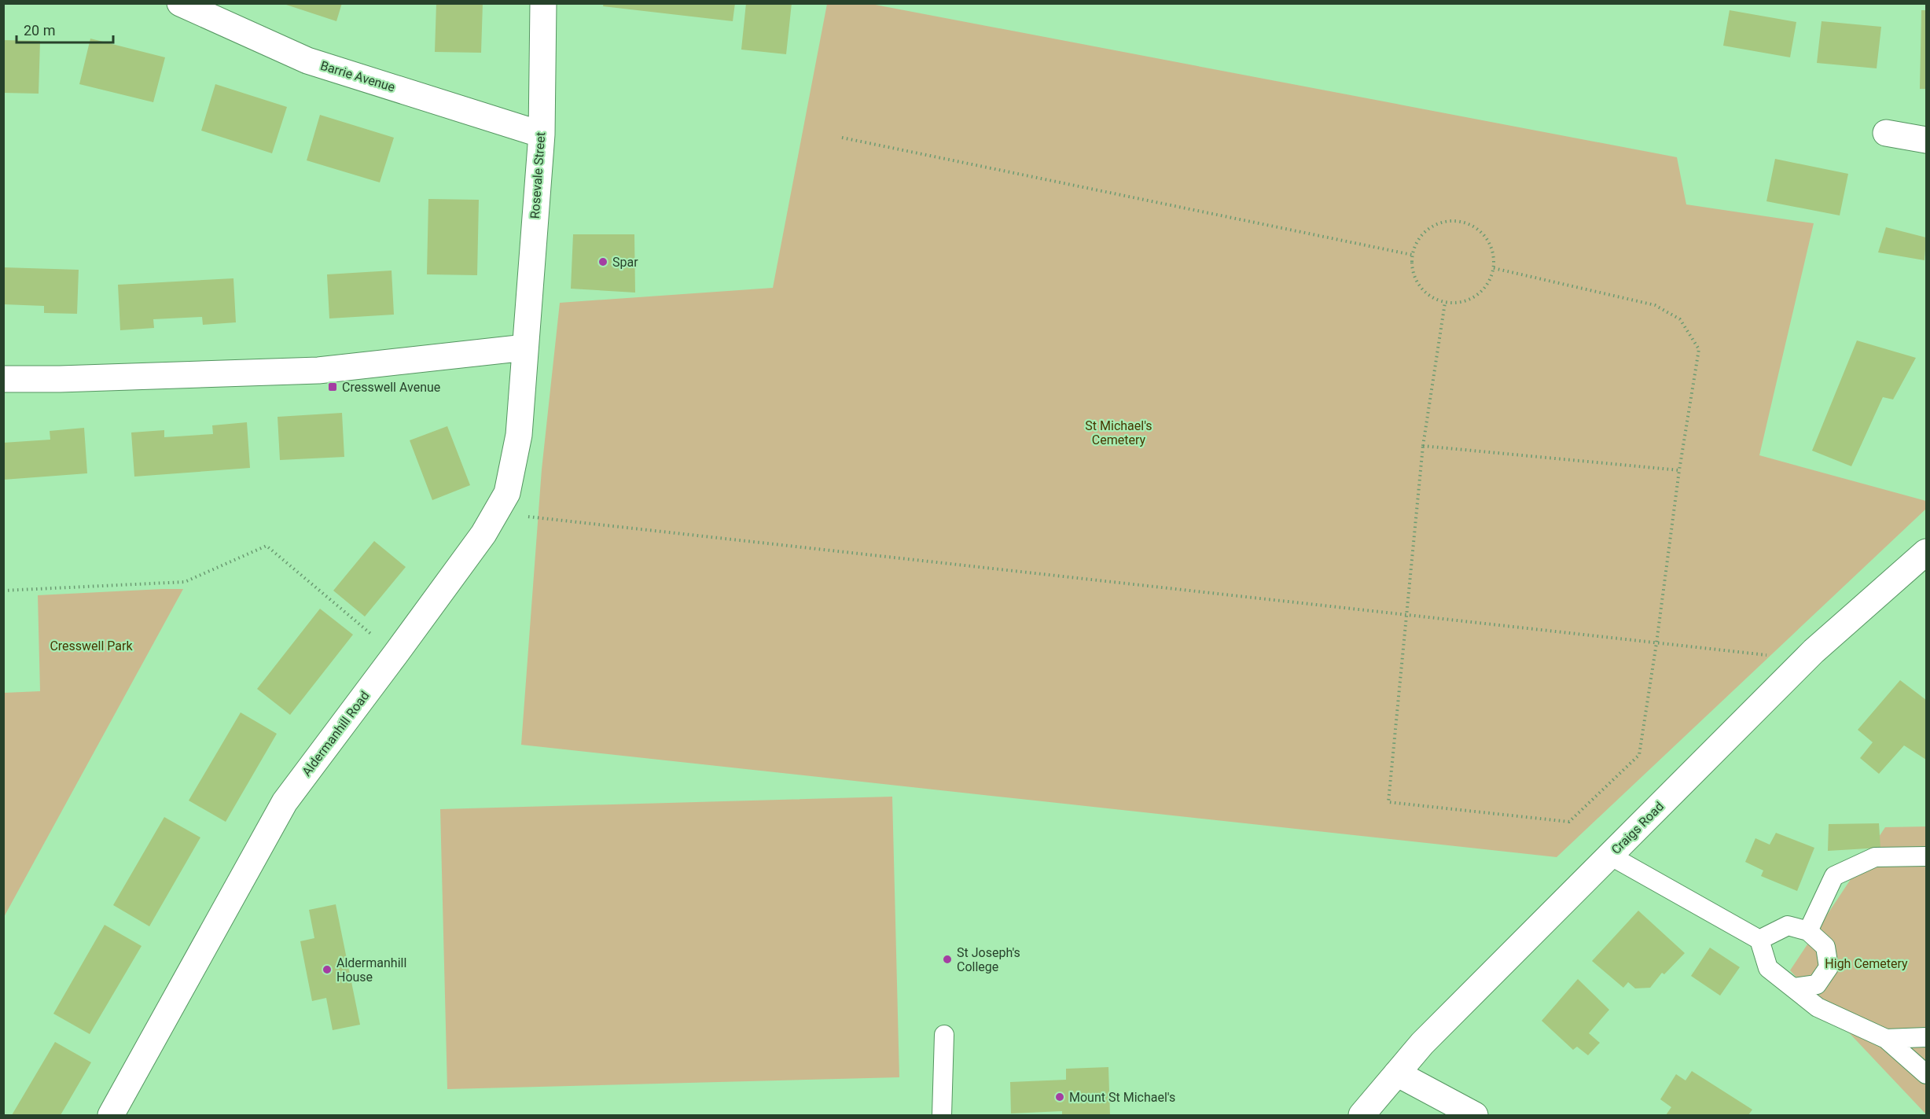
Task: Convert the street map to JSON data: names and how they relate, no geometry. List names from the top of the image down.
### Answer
{
  "streets": {
    "street": [
      "Barrie Avenue",
      "Rosevale Street",
      "Aldermanhill Road",
      "Craigs Road"
    ]
  },
  "crossings": [
    ["Barrie Avenue", "Rosevale Street"],
    ["Rosevale Street", "Aldermanhill Road"]
  ],
  "parks": ["St Michael's Cemetery", "Cresswell Park", "High Cemetery"],
  "places": {
    "other": [
      "Spar",
      "St Joseph's College",
      "Aldermanhill House",
      "Mount St Michael's"
    ],
    "transit": ["Cresswell Avenue"]
  },
  "scale_bar": "20 m"
}
